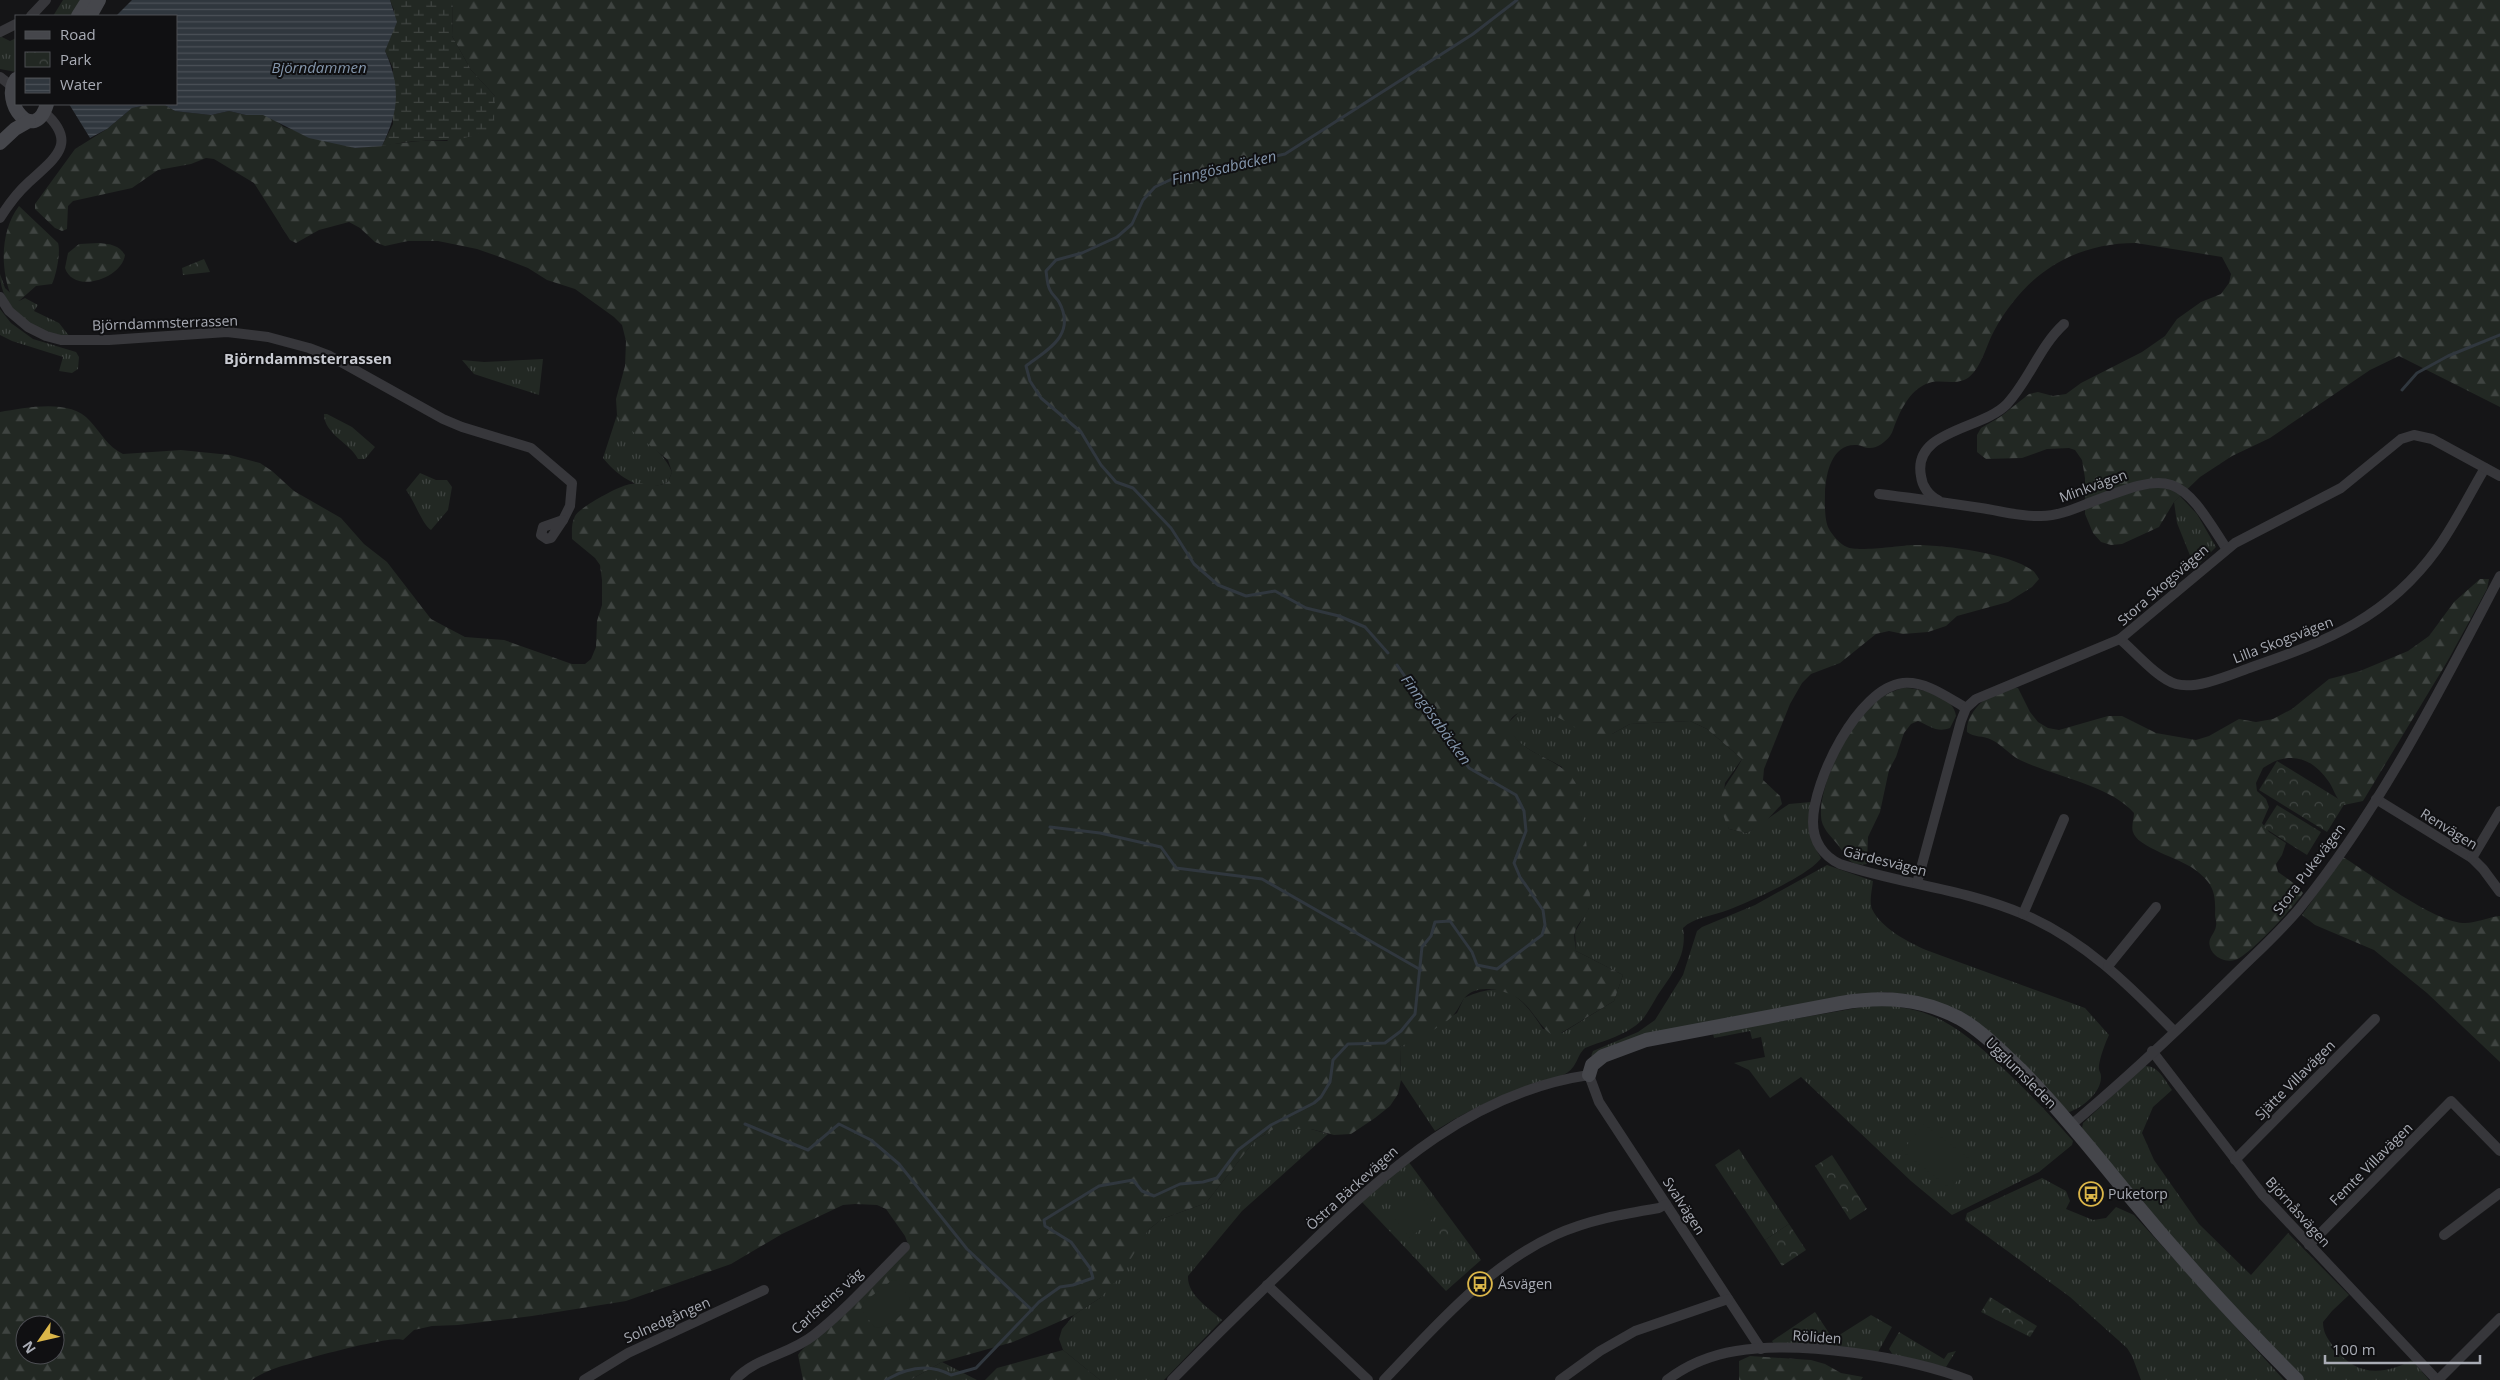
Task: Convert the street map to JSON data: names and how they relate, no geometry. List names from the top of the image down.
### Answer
{
  "streets": {
    "street": [
      "Björndammsterrassen",
      "Minkvägen",
      "Stora Skogsvägen",
      "Lilla Skogsvägen",
      "Renvägen",
      "Gärdesvägen",
      "Stora Pukevägen",
      "Ugglumsleden",
      "Sjätte Villavägen",
      "Femte Villavägen",
      "Östra Bäckevägen",
      "Svalvägen",
      "Björnåsvägen",
      "Carlsteins väg",
      "Solnedgången",
      "Röliden"
    ]
  },
  "crossings": [
    ["Minkvägen", "Stora Skogsvägen"],
    ["Stora Skogsvägen", "Lilla Skogsvägen"],
    ["Stora Skogsvägen", "Gärdesvägen"],
    ["Renvägen", "Stora Pukevägen"],
    ["Gärdesvägen", "Stora Pukevägen"],
    ["Stora Pukevägen", "Ugglumsleden"],
    ["Stora Pukevägen", "Björnåsvägen"],
    ["Ugglumsleden", "Östra Bäckevägen"],
    ["Ugglumsleden", "Svalvägen"],
    ["Sjätte Villavägen", "Björnåsvägen"],
    ["Femte Villavägen", "Björnåsvägen"],
    ["Östra Bäckevägen", "Svalvägen"],
    ["Svalvägen", "Röliden"]
  ],
  "districts": ["Björndammsterrassen"],
  "water": ["Björndammen", "Finngösabäcken"],
  "places": {
    "bus stop": ["Puketorp", "Åsvägen"]
  },
  "legend": ["Road", "Park", "Water"],
  "scale_bar": "100 m",
  "north": "bottom left"
}
